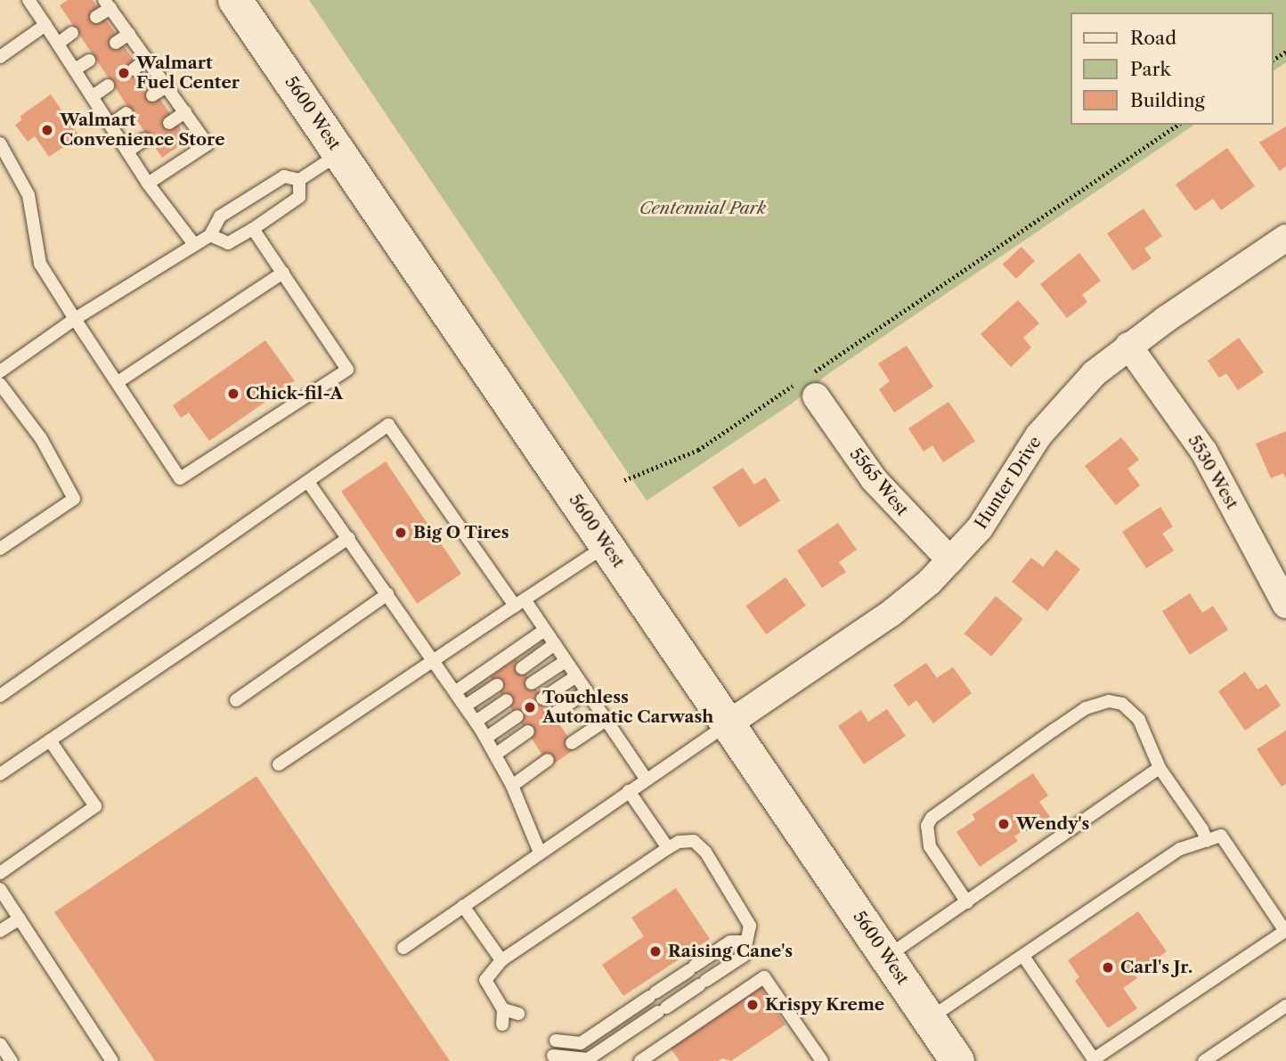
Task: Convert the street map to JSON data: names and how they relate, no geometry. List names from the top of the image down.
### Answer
{
  "streets": {
    "main road": ["5600 West"],
    "street": ["5530 West", "5565 West", "Hunter Drive"]
  },
  "crossings": [
    ["5600 West", "Hunter Drive"],
    ["5530 West", "Hunter Drive"],
    ["5565 West", "Hunter Drive"]
  ],
  "parks": ["Centennial Park"],
  "places": [
    "Walmart Fuel Center",
    "Walmart Convenience Store",
    "Chick-fil-A",
    "Big O Tires",
    "Touchless Automatic Carwash",
    "Wendy's",
    "Raising Cane's",
    "Carl's Jr.",
    "Krispy Kreme"
  ],
  "legend": ["Road", "Park", "Building"]
}
